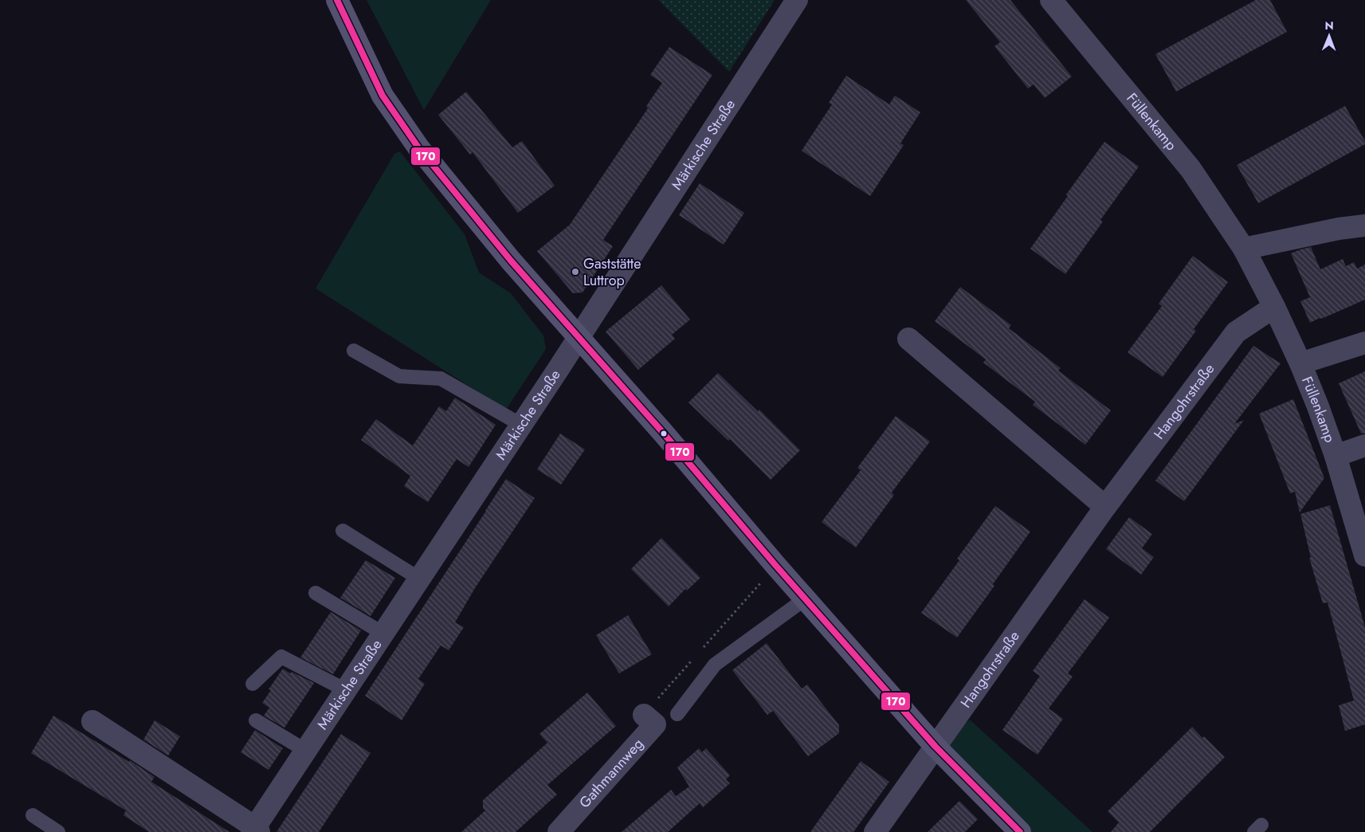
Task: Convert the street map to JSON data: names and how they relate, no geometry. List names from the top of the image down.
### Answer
{
  "streets": {
    "street": [
      "Füllenkamp",
      "Märkische Straße",
      "Hangohrstraße",
      "Gathmannweg"
    ]
  },
  "crossings": [
    ["Füllenkamp", "Hangohrstraße"]
  ],
  "places": ["Gaststätte Luttrop"],
  "lines": ["transit line 170"],
  "north": "top"
}
